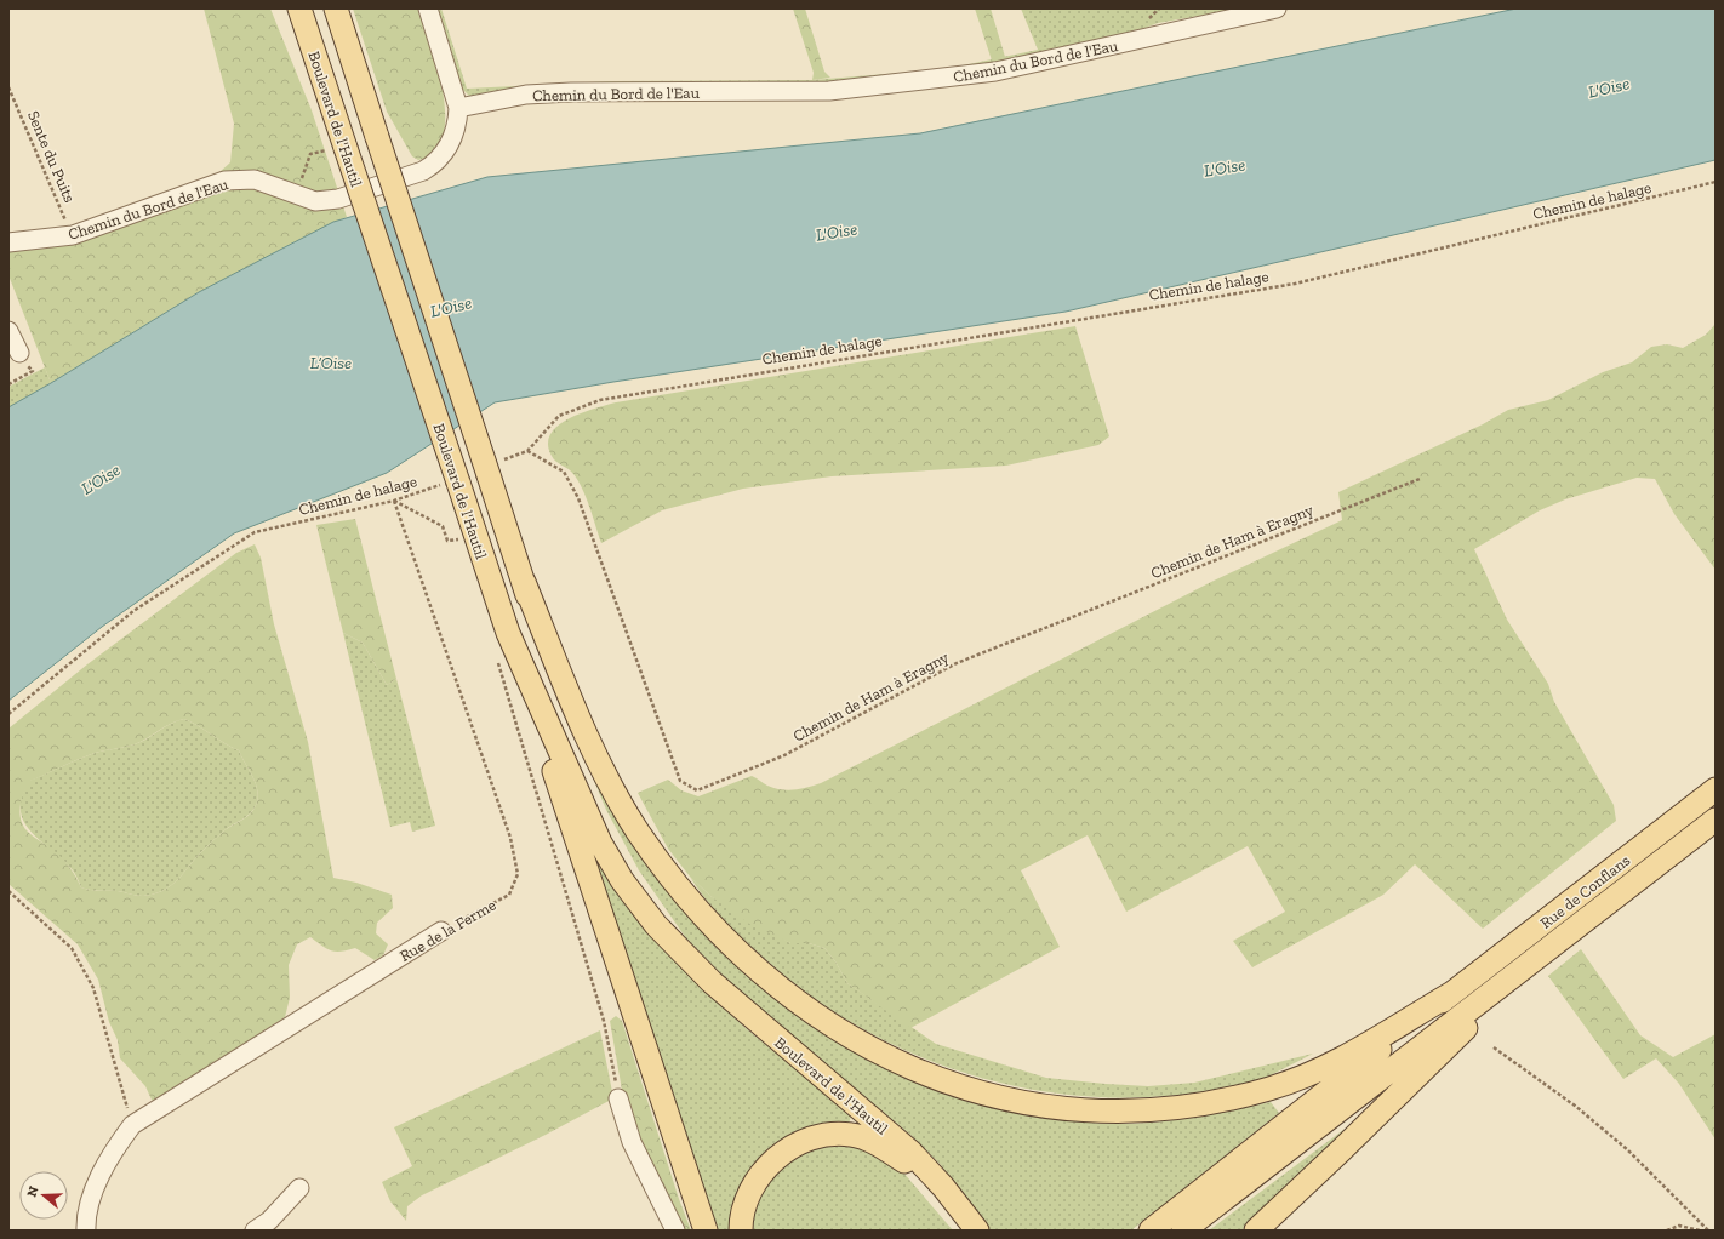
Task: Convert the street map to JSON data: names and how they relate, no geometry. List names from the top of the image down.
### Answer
{
  "streets": {
    "main road": ["Boulevard de l'Hautil", "Rue de Conflans"],
    "street": ["Chemin du Bord de l'Eau", "Rue de la Ferme"],
    "path": ["Sente du Puits", "Chemin de halage", "Chemin de Ham à Eragny"]
  },
  "crossings": [
    ["Chemin du Bord de l'Eau", "Sente du Puits"],
    ["Boulevard de l'Hautil", "Chemin de halage"],
    ["Chemin de halage", "Chemin de Ham à Eragny"],
    ["Chemin de halage", "Rue de la Ferme"]
  ],
  "water": ["L'Oise", "L’Oise"],
  "north": "left"
}
